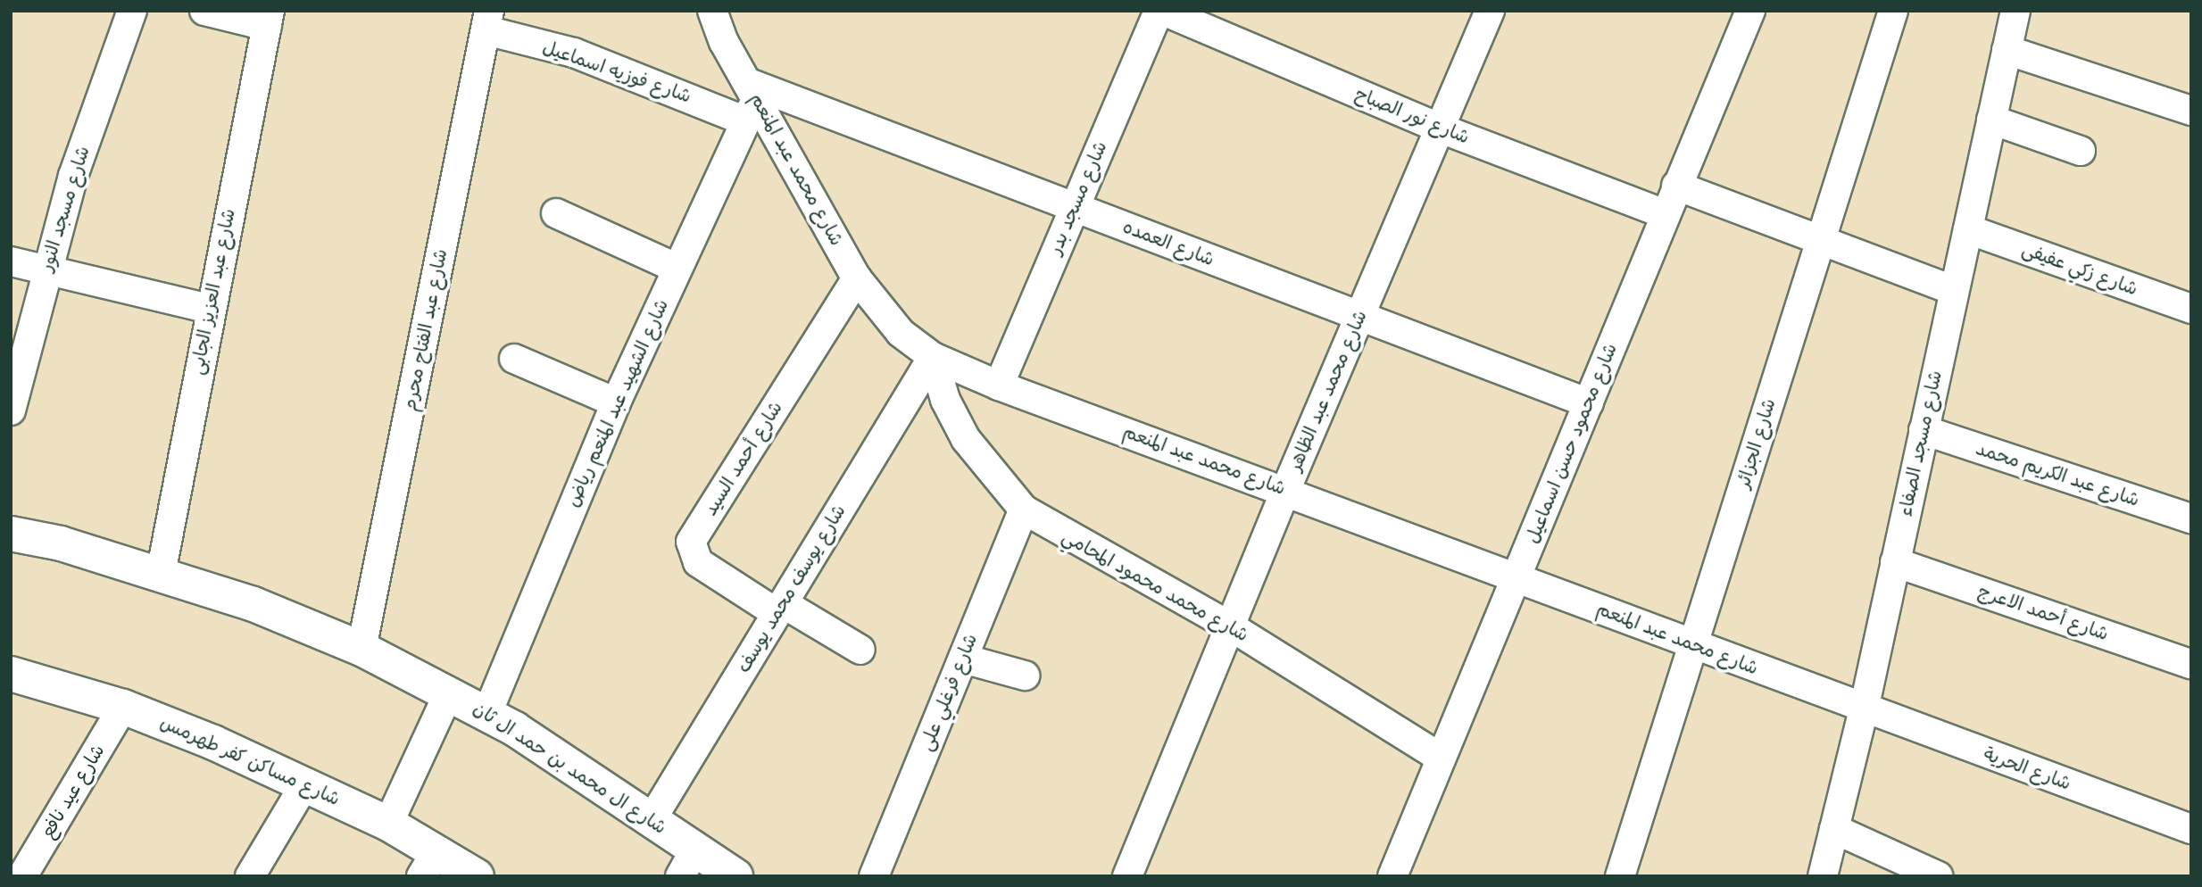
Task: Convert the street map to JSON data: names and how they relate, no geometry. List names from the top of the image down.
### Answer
{
  "streets": {
    "street": [
      "شارع فوزيه اسماعيل",
      "شارع نور الصباح",
      "شارع محمد عبد المنعم",
      "شارع مسجد بدر",
      "شارع مسجد النور",
      "شارع العمده",
      "شارع زكي عفيفى",
      "شارع عبد العزيز الجابى",
      "شارع عبد الفتاح محرم",
      "شارع محمد عبد الظاهر",
      "شارع الشهيد عبد المنعم رياض",
      "شارع محمود حسن اسماعيل",
      "شارع الجزائر",
      "شارع مسجد الصفاء",
      "شارع أحمد السيد",
      "شارع عبد الكريم محمد",
      "شارع محمد محمود المحامي",
      "شارع يوسف محمد يوسف",
      "شارع أحمد الاعرج",
      "شارع فرغلي على",
      "شارع مساكن كفر طهرمس",
      "شارع ال محمد بن حمد ال ثان",
      "شارع الحرية",
      "شارع عيد نافع"
    ]
  },
  "crossings": [
    ["شارع فوزيه اسماعيل", "شارع محمد عبد المنعم"],
    ["شارع فوزيه اسماعيل", "شارع العمده"],
    ["شارع فوزيه اسماعيل", "شارع عبد الفتاح محرم"],
    ["شارع فوزيه اسماعيل", "شارع الشهيد عبد المنعم رياض"],
    ["شارع نور الصباح", "شارع مسجد بدر"],
    ["شارع نور الصباح", "شارع محمد عبد الظاهر"],
    ["شارع نور الصباح", "شارع محمود حسن اسماعيل"],
    ["شارع محمد عبد المنعم", "شارع مسجد بدر"],
    ["شارع محمد عبد المنعم", "شارع العمده"],
    ["شارع محمد عبد المنعم", "شارع محمد عبد الظاهر"],
    ["شارع محمد عبد المنعم", "شارع الشهيد عبد المنعم رياض"],
    ["شارع محمد عبد المنعم", "شارع محمود حسن اسماعيل"],
    ["شارع محمد عبد المنعم", "شارع الجزائر"],
    ["شارع محمد عبد المنعم", "شارع مسجد الصفاء"],
    ["شارع محمد عبد المنعم", "شارع أحمد السيد"],
    ["شارع محمد عبد المنعم", "شارع محمد محمود المحامي"],
    ["شارع محمد عبد المنعم", "شارع يوسف محمد يوسف"],
    ["شارع محمد عبد المنعم", "شارع الحرية"],
    ["شارع مسجد بدر", "شارع العمده"],
    ["شارع العمده", "شارع محمد عبد الظاهر"],
    ["شارع العمده", "شارع الشهيد عبد المنعم رياض"],
    ["شارع العمده", "شارع محمود حسن اسماعيل"],
    ["شارع زكي عفيفى", "شارع مسجد الصفاء"],
    ["شارع عبد العزيز الجابى", "شارع ال محمد بن حمد ال ثان"],
    ["شارع عبد الفتاح محرم", "شارع ال محمد بن حمد ال ثان"],
    ["شارع محمد عبد الظاهر", "شارع محمد محمود المحامي"],
    ["شارع الشهيد عبد المنعم رياض", "شارع ال محمد بن حمد ال ثان"],
    ["شارع محمود حسن اسماعيل", "شارع محمد محمود المحامي"],
    ["شارع مسجد الصفاء", "شارع عبد الكريم محمد"],
    ["شارع مسجد الصفاء", "شارع أحمد الاعرج"],
    ["شارع مسجد الصفاء", "شارع الحرية"],
    ["شارع أحمد السيد", "شارع يوسف محمد يوسف"],
    ["شارع محمد محمود المحامي", "شارع يوسف محمد يوسف"],
    ["شارع محمد محمود المحامي", "شارع فرغلي على"],
    ["شارع يوسف محمد يوسف", "شارع ال محمد بن حمد ال ثان"],
    ["شارع مساكن كفر طهرمس", "شارع عيد نافع"]
  ]
}
